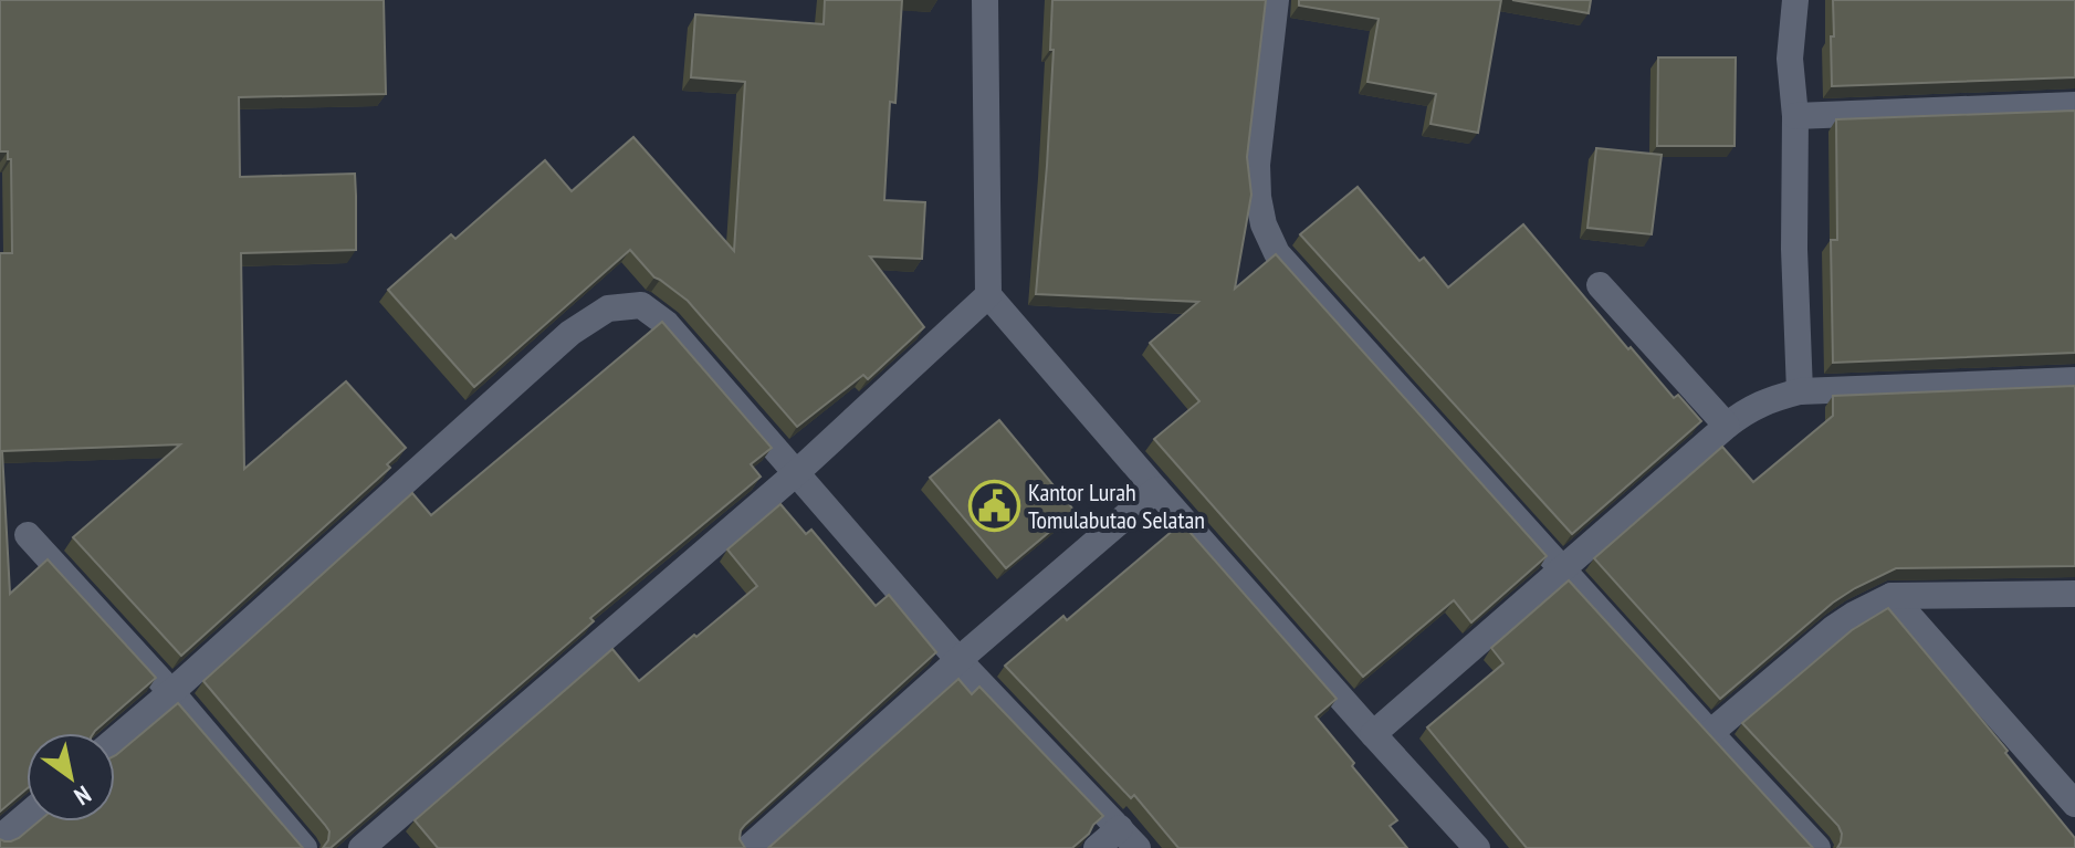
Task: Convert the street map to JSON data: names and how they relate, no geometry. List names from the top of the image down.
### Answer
{
  "places": {
    "public building": ["Kantor Lurah Tomulabutao Selatan"]
  },
  "north": "bottom right"
}
